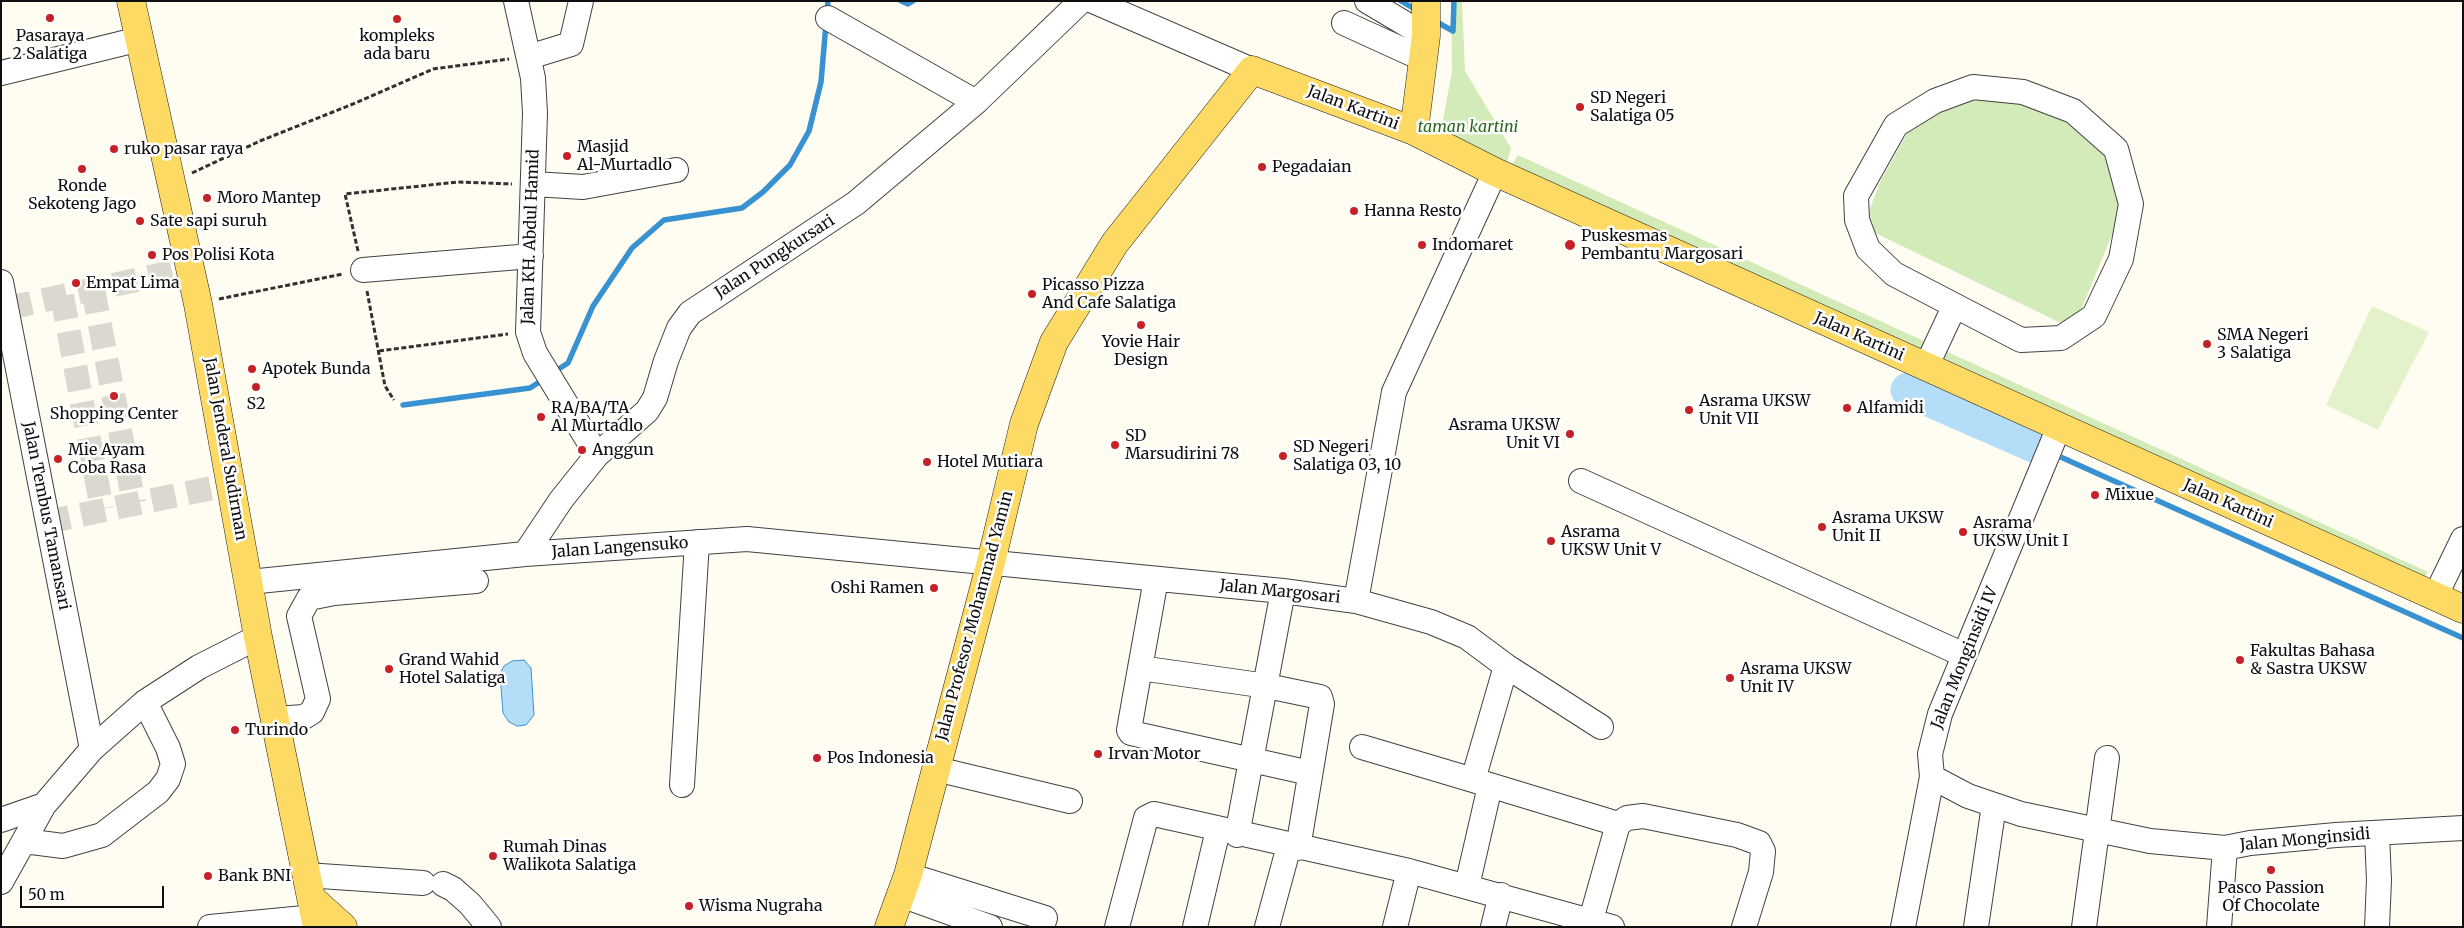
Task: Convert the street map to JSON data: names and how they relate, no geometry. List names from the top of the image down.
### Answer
{
  "streets": {
    "main road": ["Jalan Kartini", "Jalan Jenderal Sudirman", "Jalan Profesor Mohammad Yamin"],
    "street": [
      "Jalan KH. Abdul Hamid",
      "Jalan Pungkursari",
      "Jalan Tembus Tamansari",
      "Jalan Langensuko",
      "Jalan Margosari",
      "Jalan Monginsidi IV",
      "Jalan Monginsidi"
    ]
  },
  "crossings": [
    ["Jalan Kartini", "Jalan Margosari"],
    ["Jalan Kartini", "Jalan Profesor Mohammad Yamin"],
    ["Jalan Kartini", "Jalan Monginsidi IV"],
    ["Jalan KH. Abdul Hamid", "Jalan Pungkursari"],
    ["Jalan Pungkursari", "Jalan Langensuko"],
    ["Jalan Jenderal Sudirman", "Jalan Langensuko"],
    ["Jalan Langensuko", "Jalan Margosari"],
    ["Jalan Langensuko", "Jalan Profesor Mohammad Yamin"],
    ["Jalan Margosari", "Jalan Profesor Mohammad Yamin"]
  ],
  "parks": ["taman kartini"],
  "places": [
    "Pasaraya 2 Salatiga",
    "kompleks ada baru",
    "SD Negeri Salatiga 05",
    "ruko pasar raya",
    "Masjid Al-Murtadlo",
    "Pegadaian",
    "Ronde Sekoteng Jago",
    "Moro Mantep",
    "Hanna Resto",
    "Sate sapi suruh",
    "Indomaret",
    "Puskesmas Pembantu Margosari",
    "Pos Polisi Kota",
    "Empat Lima",
    "Picasso Pizza And Cafe Salatiga",
    "Yovie Hair Design",
    "SMA Negeri 3 Salatiga",
    "Apotek Bunda",
    "S2",
    "Shopping Center",
    "Alfamidi",
    "Asrama UKSW Unit VII",
    "RA/BA/TA Al Murtadlo",
    "Asrama UKSW Unit VI",
    "SD Marsudirini 78",
    "Anggun",
    "SD Negeri Salatiga 03, 10",
    "Mie Ayam Coba Rasa",
    "Hotel Mutiara",
    "Mixue",
    "Asrama UKSW Unit II",
    "Asrama UKSW Unit I",
    "Asrama UKSW Unit V",
    "Oshi Ramen",
    "Fakultas Bahasa & Sastra UKSW",
    "Grand Wahid Hotel Salatiga",
    "Asrama UKSW Unit IV",
    "Turindo",
    "Irvan Motor",
    "Pos Indonesia",
    "Rumah Dinas Walikota Salatiga",
    "Pasco Passion Of Chocolate",
    "Bank BNI",
    "Wisma Nugraha"
  ],
  "scale_bar": "50 m"
}
